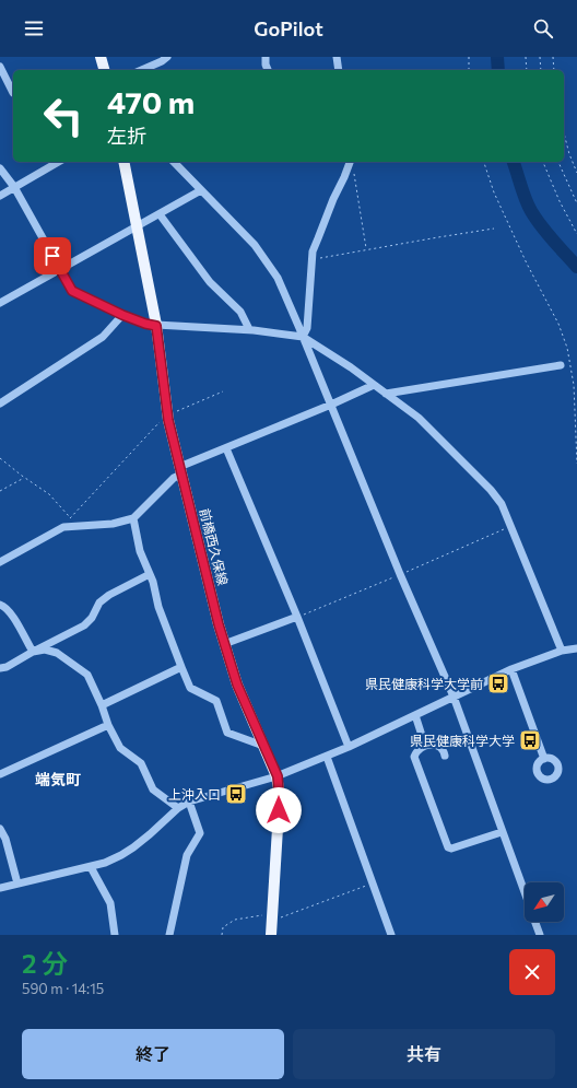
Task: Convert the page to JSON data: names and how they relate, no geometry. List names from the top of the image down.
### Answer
{
  "streets": {
    "main road": ["前橋西久保線"]
  },
  "districts": ["端気町"],
  "places": {
    "bus stop": ["県民健康科学大学前", "県民健康科学大学", "上沖入口"]
  },
  "north": "bottom left",
  "page": {
    "header": "GoPilot",
    "turn": ["470 m", "左折"],
    "heading": ["2 分", "590 m · 14:15"],
    "buttons": ["終了", "共有"]
  }
}
